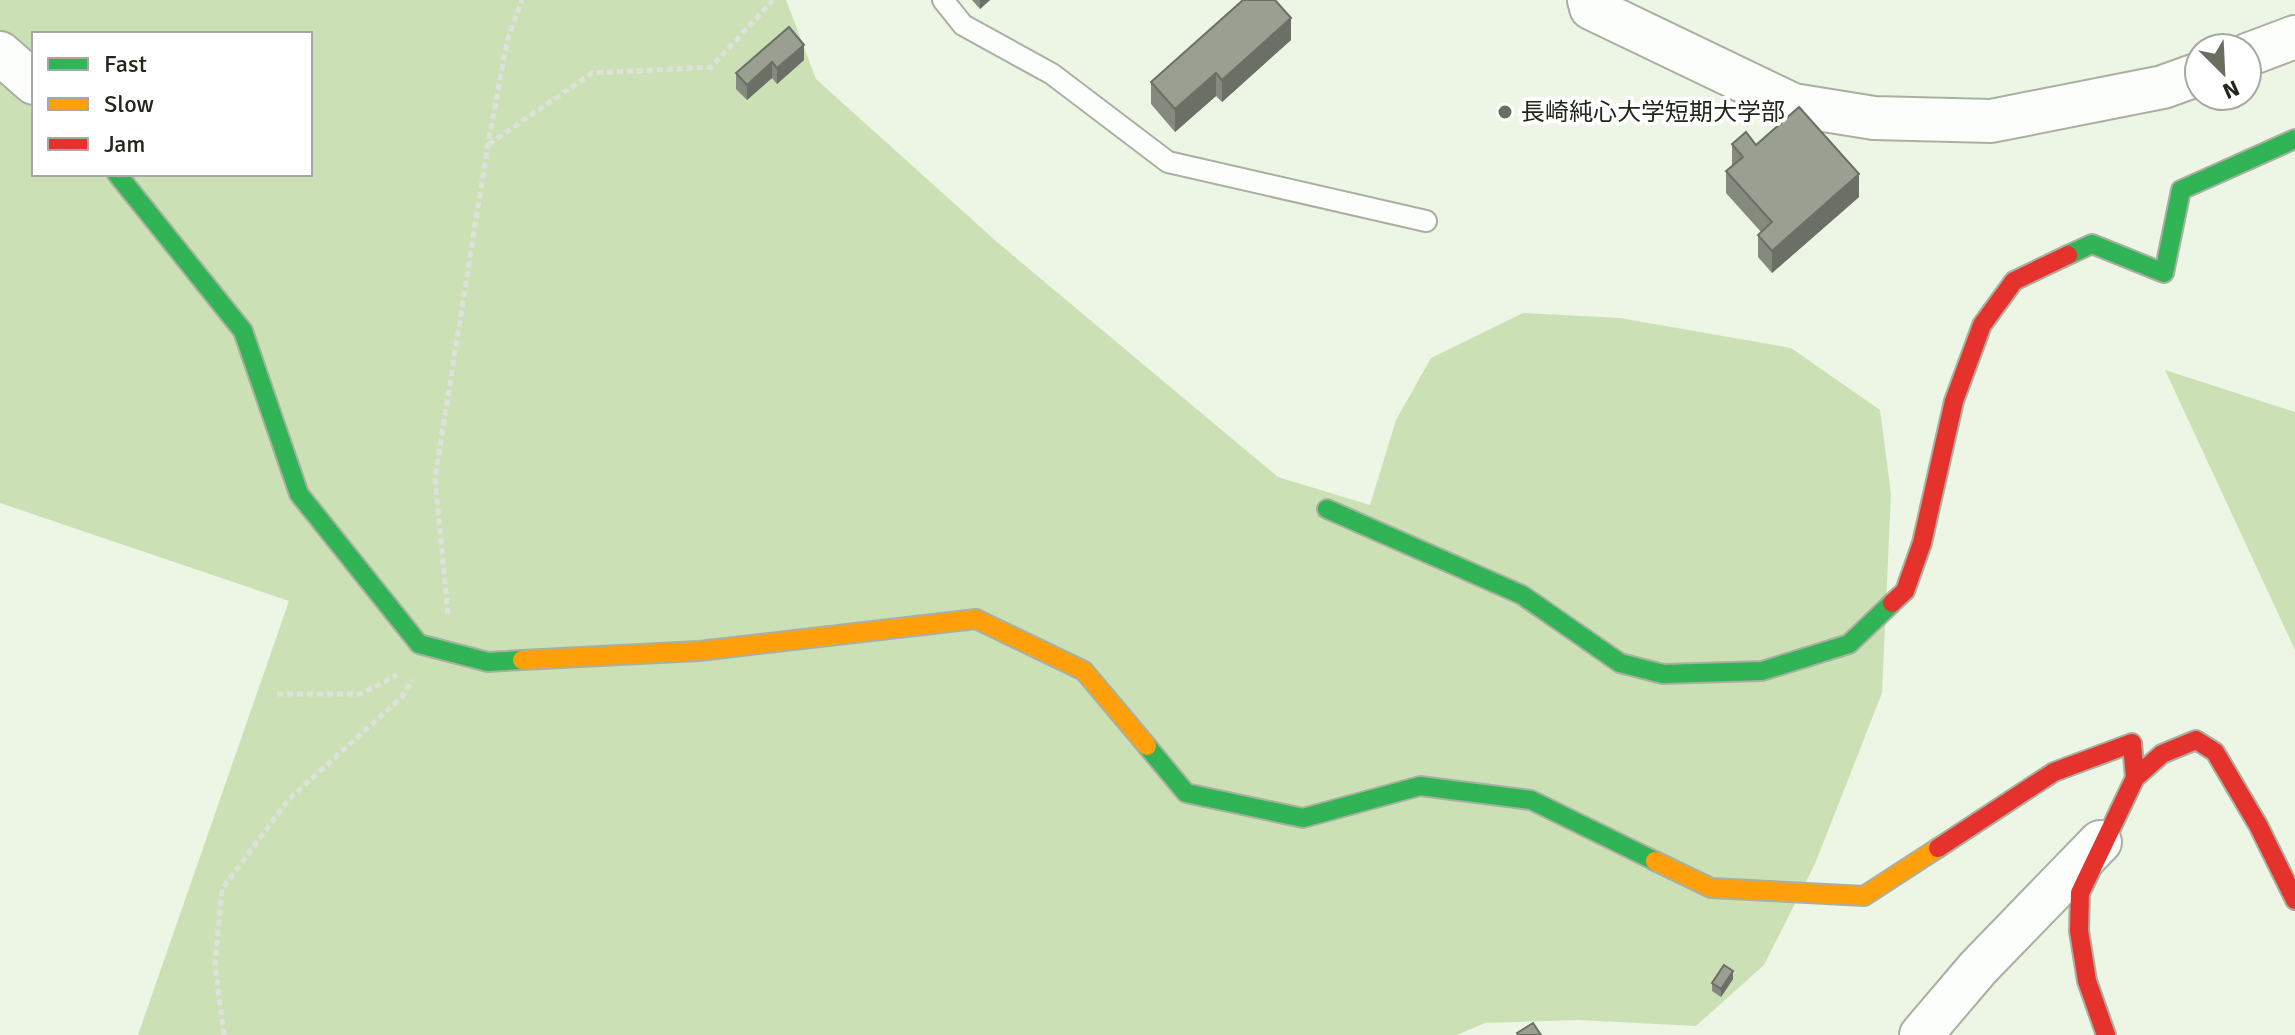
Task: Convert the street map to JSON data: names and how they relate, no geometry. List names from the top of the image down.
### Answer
{
  "places": ["長崎純心大学短期大学部"],
  "legend": ["Fast", "Slow", "Jam"],
  "north": "bottom right"
}
